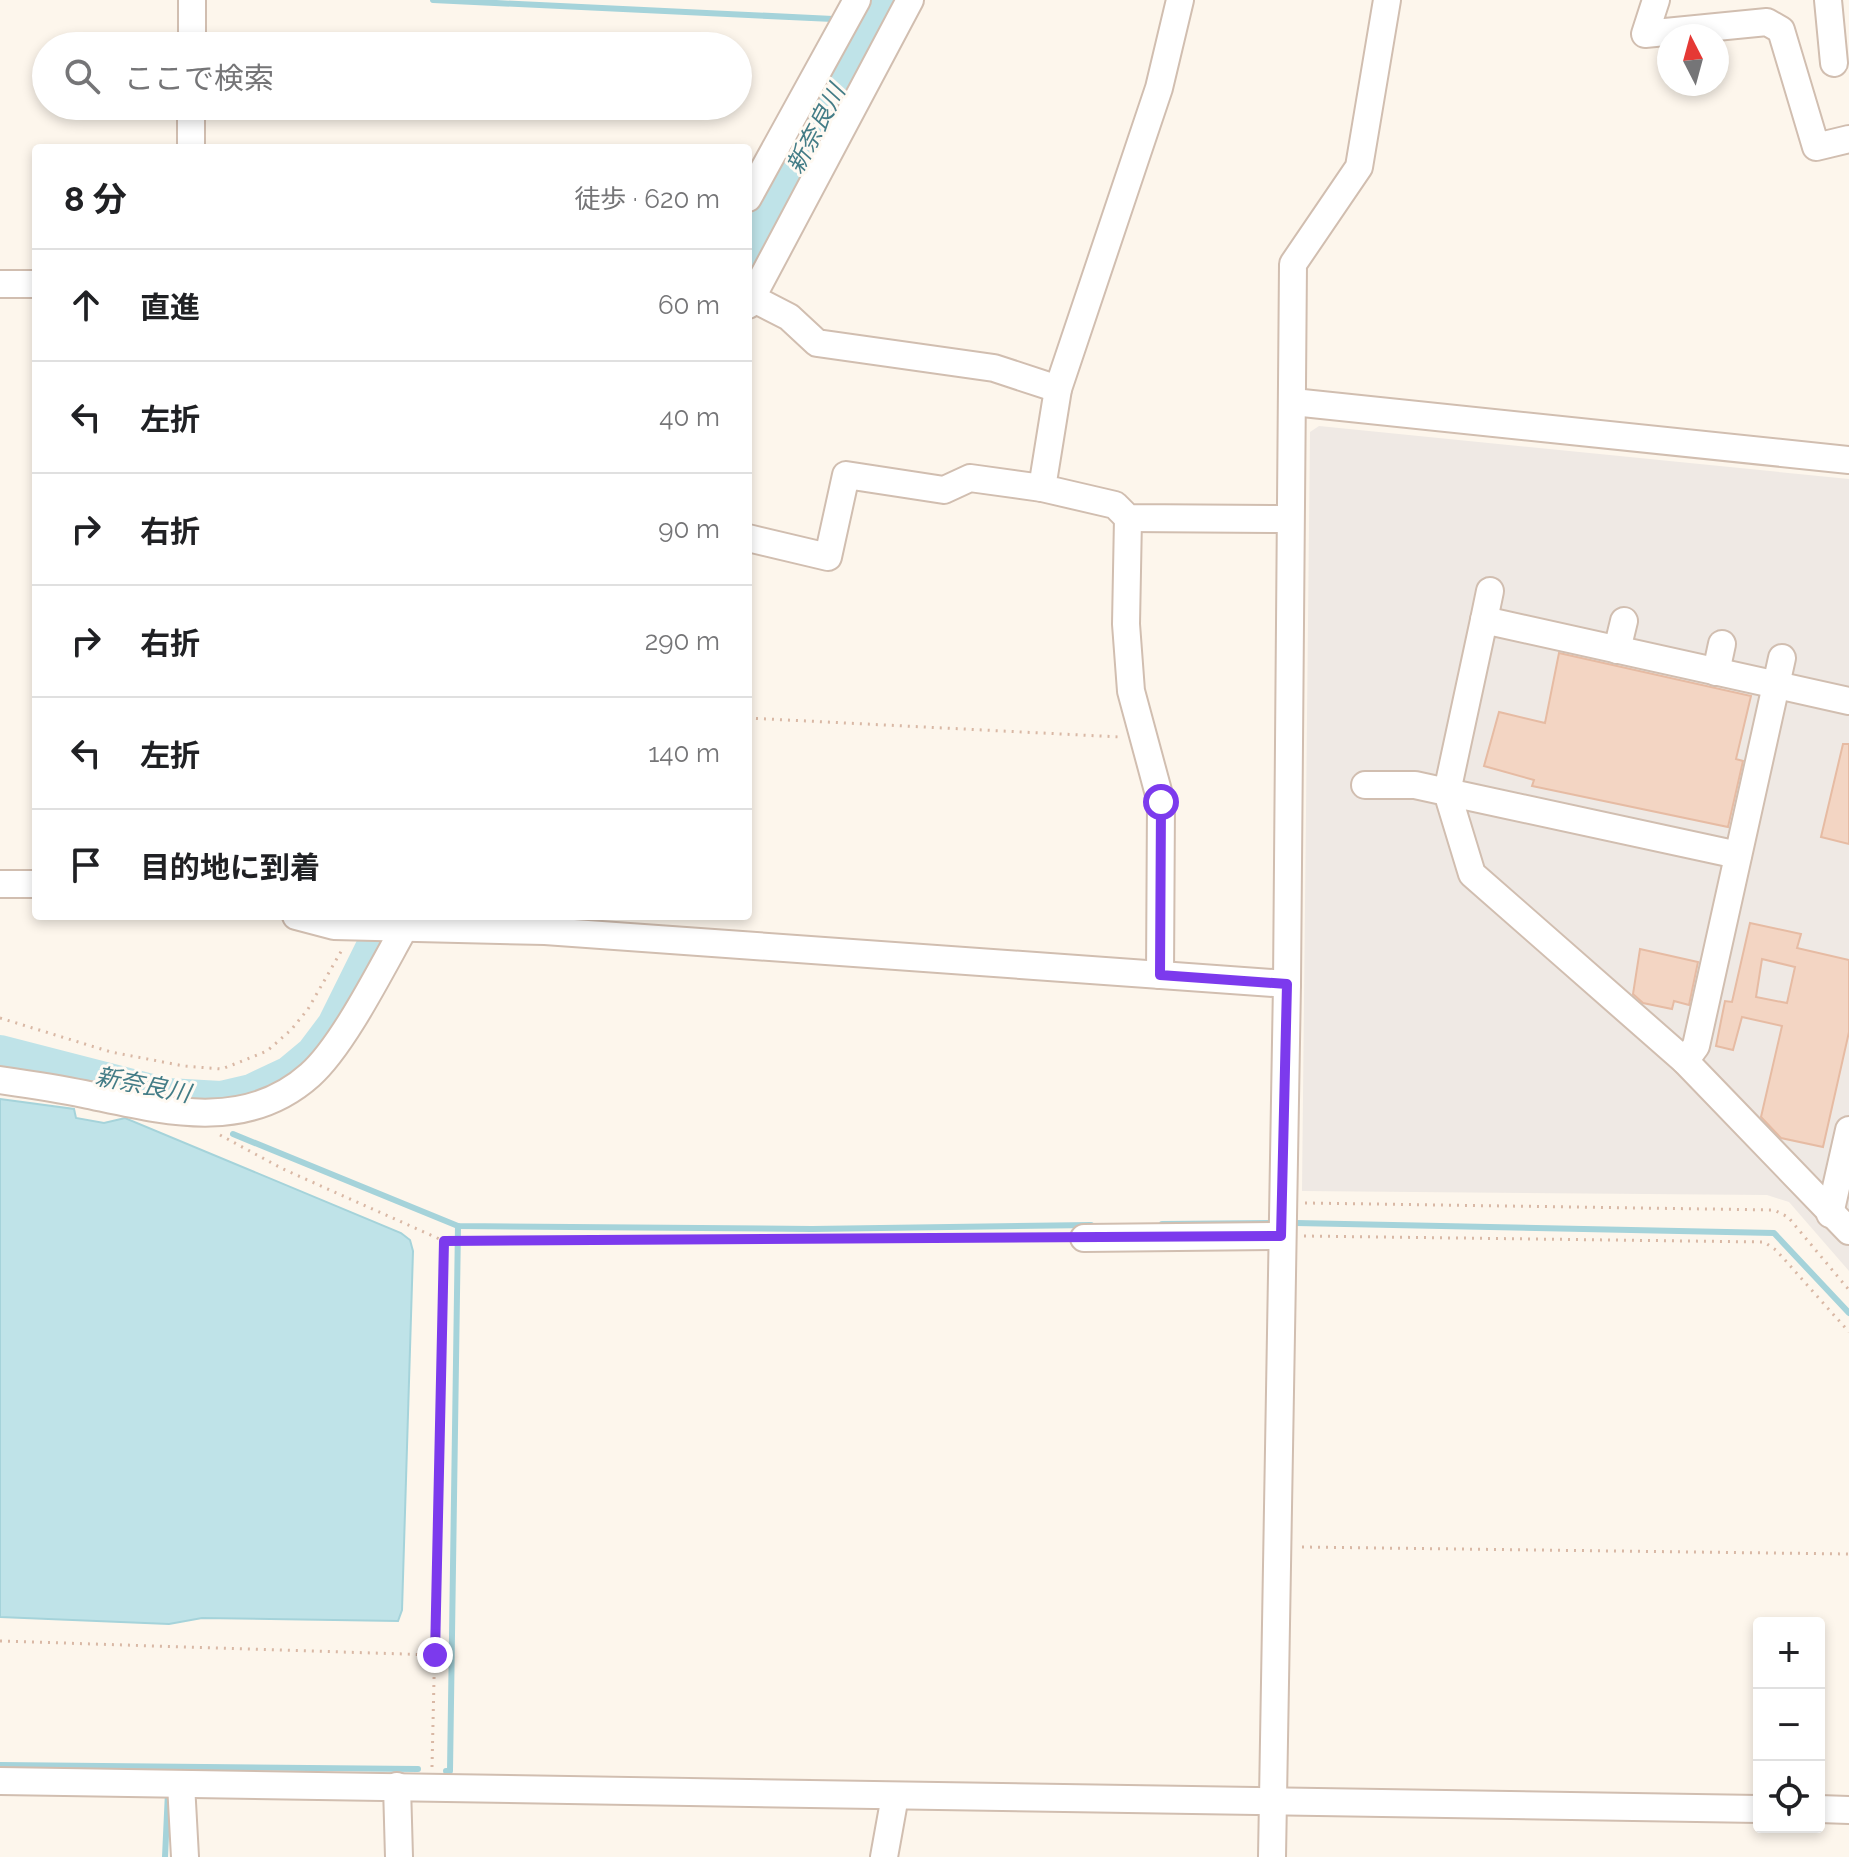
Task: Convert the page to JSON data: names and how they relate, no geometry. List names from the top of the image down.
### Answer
{
  "water": ["新奈良川"],
  "north": "top",
  "page": {
    "search": "ここで検索",
    "heading": ["8 分", "徒歩 · 620 m"],
    "list": [
      ["直進", "60 m"],
      ["左折", "40 m"],
      ["右折", "90 m"],
      ["右折", "290 m"],
      ["左折", "140 m"],
      "目的地に到着"
    ],
    "map_buttons": ["+", "−"]
  }
}
